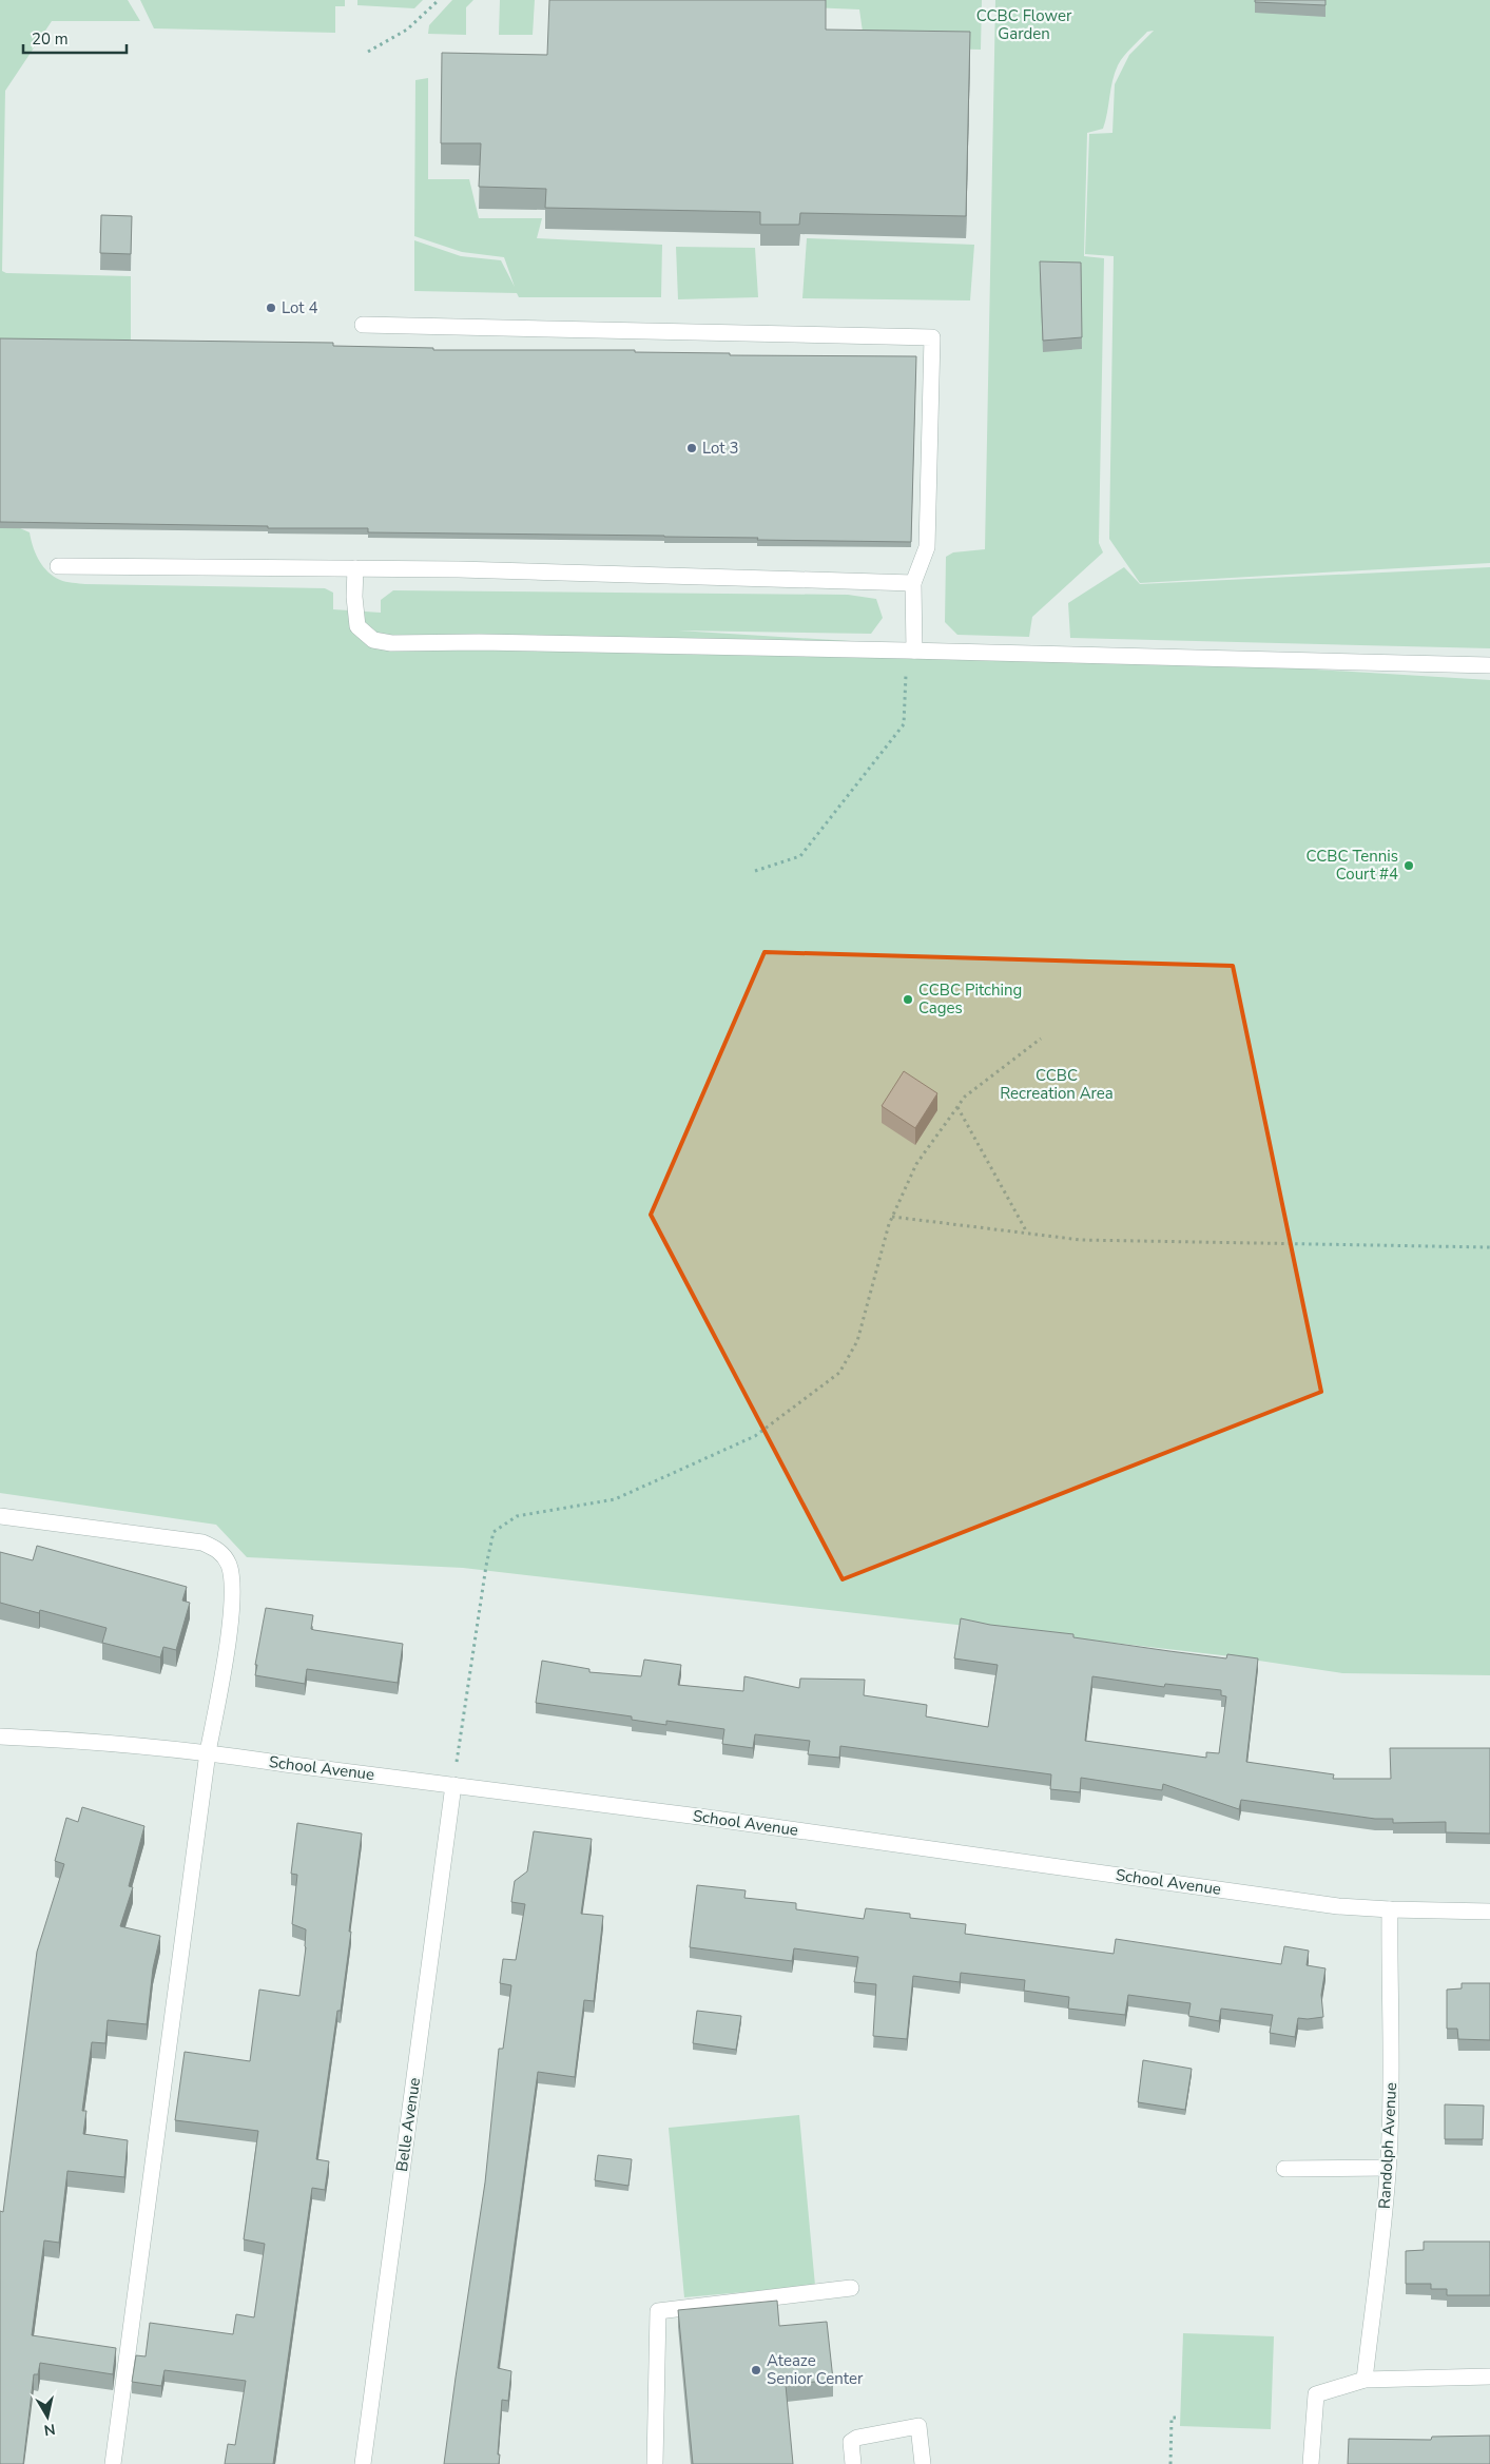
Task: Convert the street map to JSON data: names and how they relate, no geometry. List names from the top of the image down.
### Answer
{
  "streets": {
    "street": ["School Avenue", "Belle Avenue", "Randolph Avenue"]
  },
  "crossings": [
    ["School Avenue", "Belle Avenue"],
    ["School Avenue", "Randolph Avenue"]
  ],
  "parks": ["CCBC Flower Garden", "CCBC Recreation Area"],
  "places": [
    "Lot 4",
    "Lot 3",
    "CCBC Tennis Court #4",
    "CCBC Pitching Cages",
    "Ateaze Senior Center"
  ],
  "scale_bar": "20 m",
  "north": "bottom"
}
